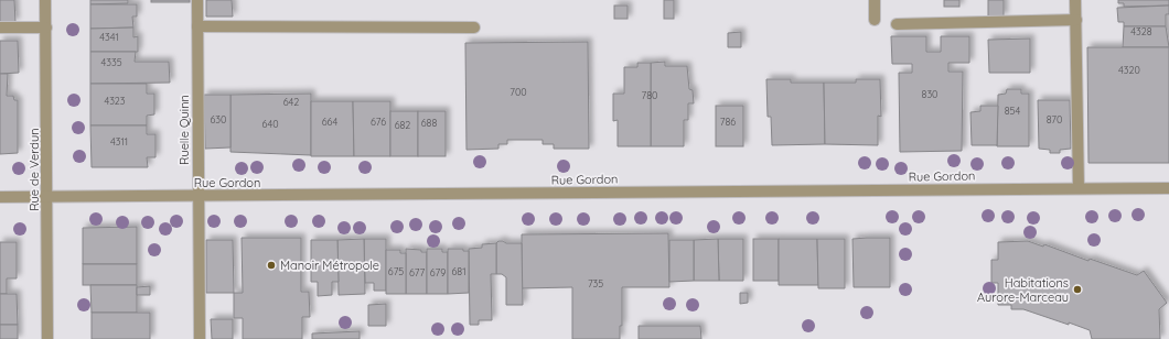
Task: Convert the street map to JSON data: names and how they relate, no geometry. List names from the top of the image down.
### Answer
{
  "streets": {
    "street": ["Ruelle Quinn", "Rue de Verdun", "Rue Gordon"]
  },
  "crossings": [
    ["Ruelle Quinn", "Rue Gordon"],
    ["Rue de Verdun", "Rue Gordon"]
  ],
  "places": ["Manoir Métropole", "Habitations Aurore-Marceau"],
  "house_numbers": [
    "4328",
    "4341",
    "4335",
    "4320",
    "700",
    "830",
    "780",
    "4323",
    "642",
    "854",
    "630",
    "870",
    "664",
    "676",
    "786",
    "688",
    "640",
    "682",
    "4311",
    "675",
    "681",
    "677",
    "679",
    "735"
  ]
}
